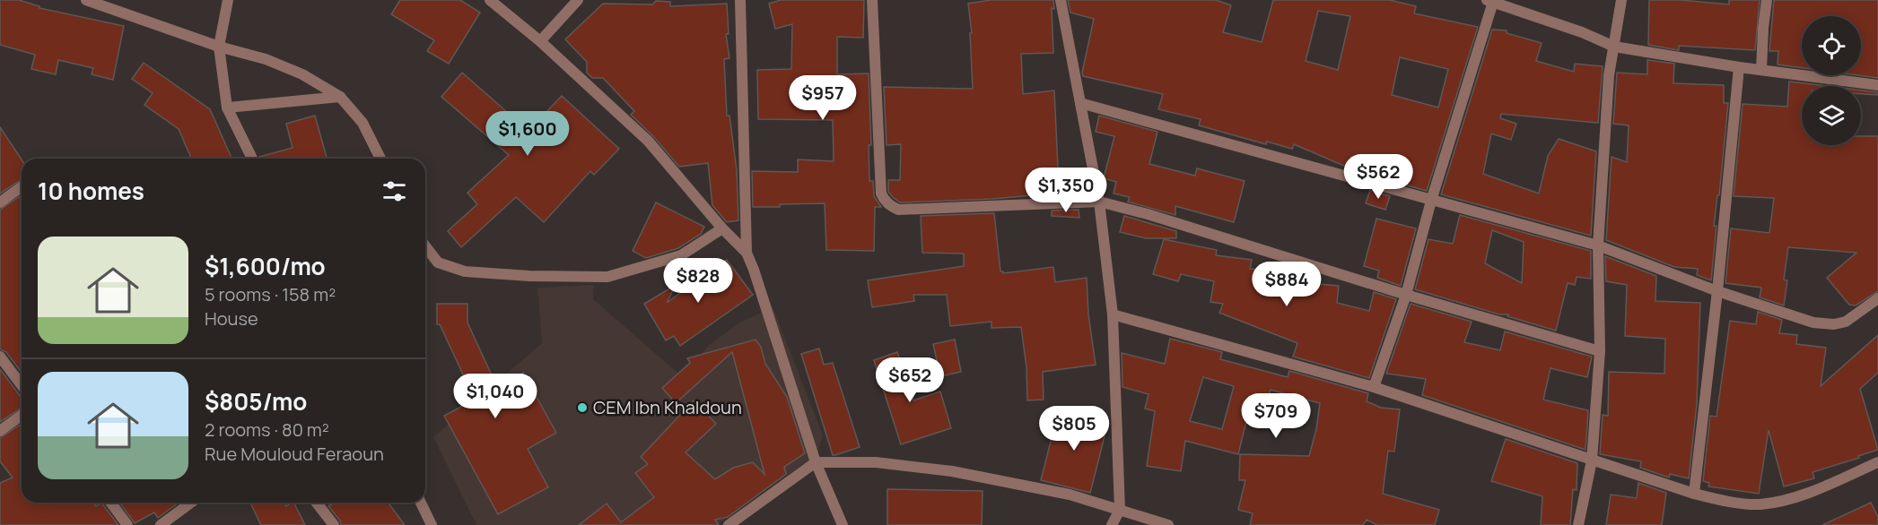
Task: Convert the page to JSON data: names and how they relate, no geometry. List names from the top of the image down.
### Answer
{
  "places": ["CEM Ibn Khaldoun"],
  "page": {
    "price": [
      "$957",
      "$1,600",
      "$562",
      "$1,350",
      "$828",
      "$884",
      "$652",
      "$1,040",
      "$709",
      "$805"
    ],
    "heading": "10 homes",
    "list": [
      {
        "name": "$1,600/mo",
        "note": "5 rooms · 158 m² · House"
      },
      {
        "name": "$805/mo",
        "note": "2 rooms · 80 m² · Rue Mouloud Feraoun"
      }
    ]
  }
}
